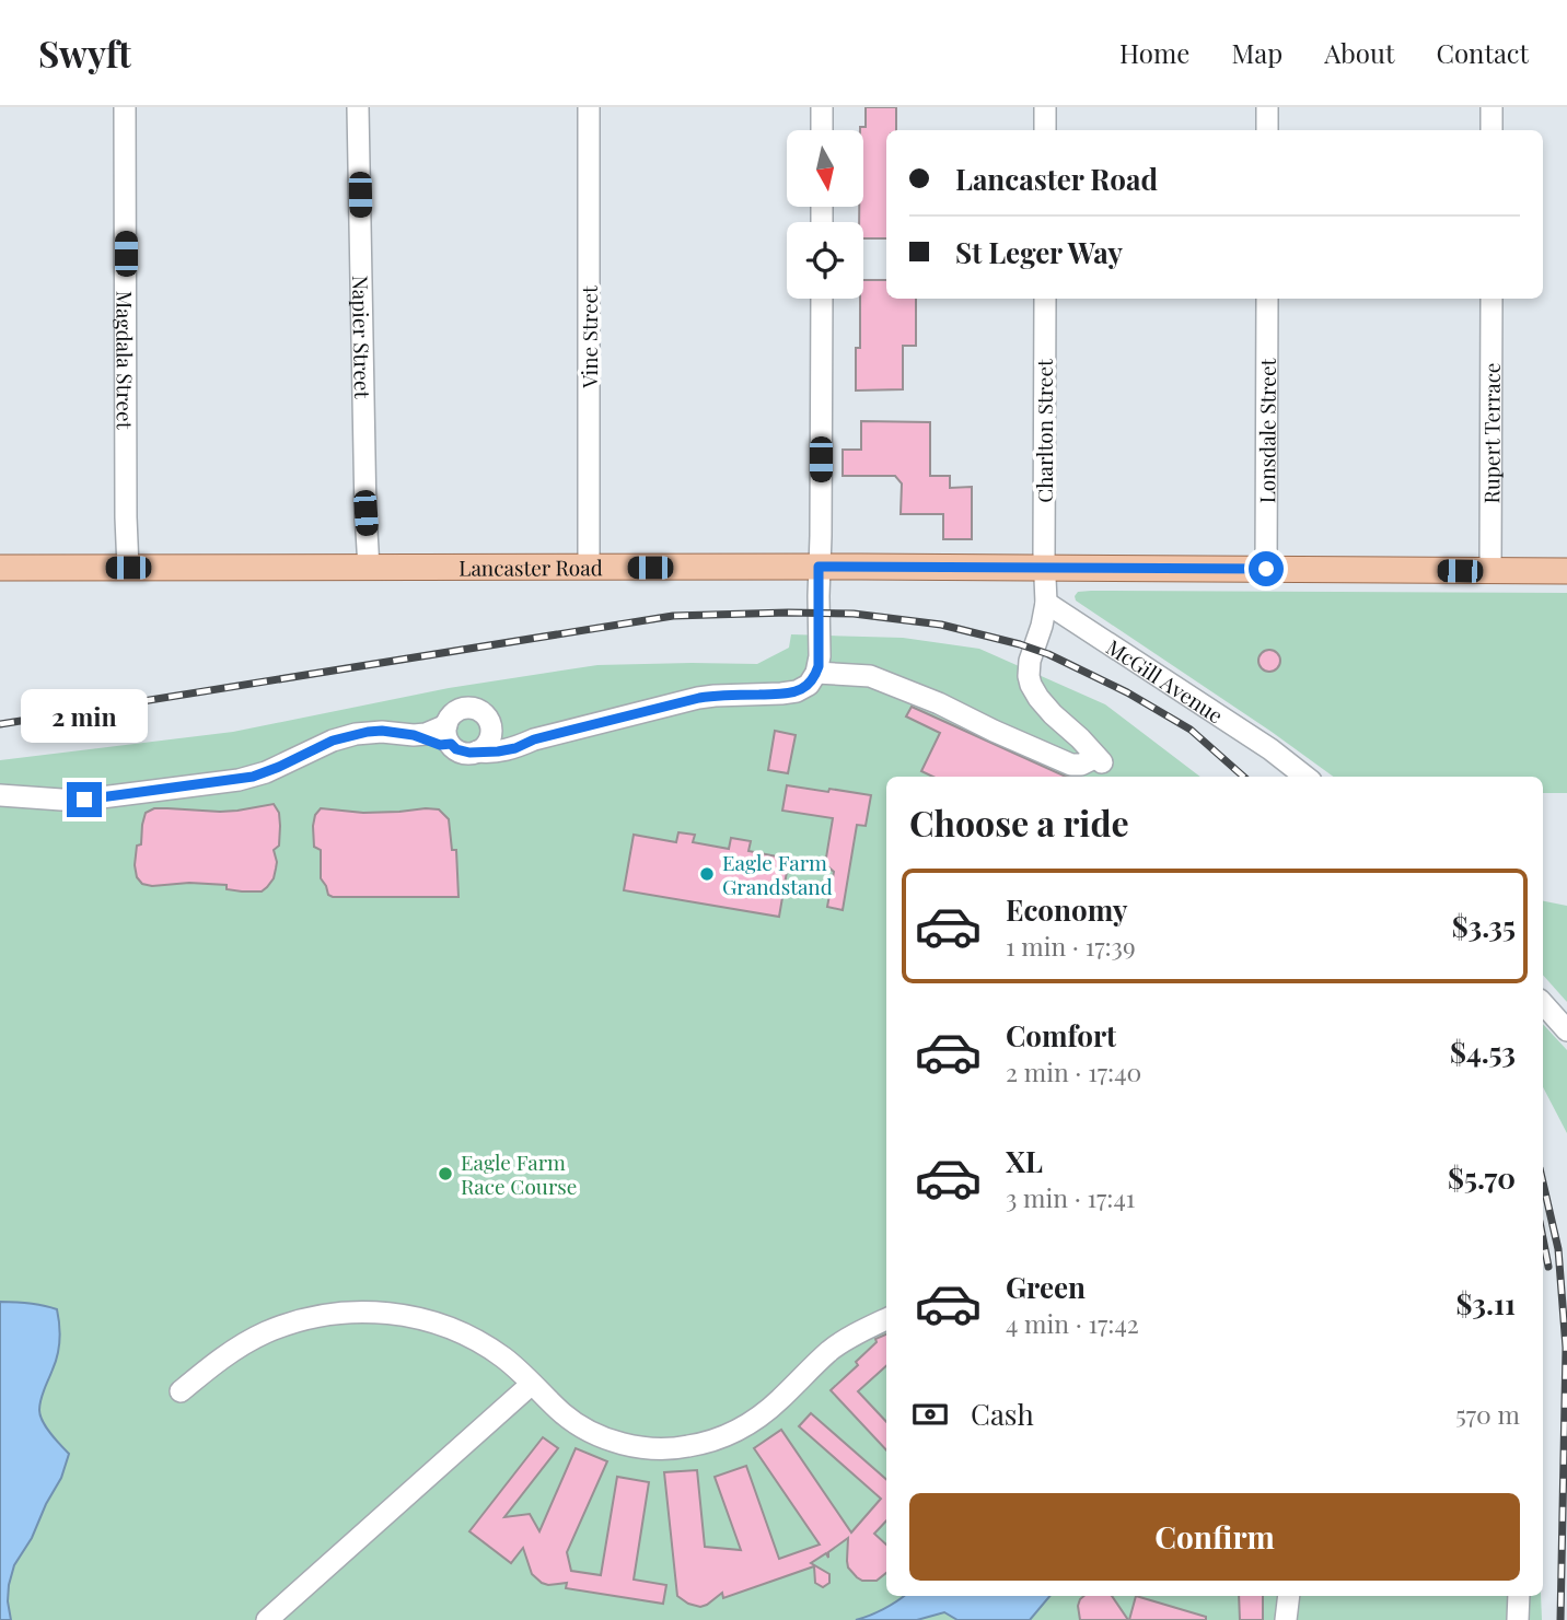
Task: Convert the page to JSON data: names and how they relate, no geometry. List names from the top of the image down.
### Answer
{
  "streets": {
    "main road": ["Lancaster Road"],
    "street": [
      "Napier Street",
      "Vine Street",
      "Magdala Street",
      "Charlton Street",
      "Lonsdale Street",
      "Rupert Terrace",
      "McGill Avenue"
    ]
  },
  "crossings": [
    ["Napier Street", "Lancaster Road"],
    ["Vine Street", "Lancaster Road"],
    ["Magdala Street", "Lancaster Road"],
    ["Charlton Street", "Lancaster Road"],
    ["Lonsdale Street", "Lancaster Road"],
    ["Rupert Terrace", "Lancaster Road"]
  ],
  "places": ["Eagle Farm Grandstand", "Eagle Farm Race Course"],
  "north": "bottom",
  "page": {
    "header": "Swyft",
    "nav": [
      "Home",
      "Map",
      "About",
      "Contact"
    ],
    "banner": ["Lancaster Road", "St Leger Way"],
    "bubble": "2 min",
    "heading": "Choose a ride",
    "list": [
      {
        "name": "Economy",
        "note": "1 min · 17:39",
        "value": "$3.35"
      },
      {
        "name": "Comfort",
        "note": "2 min · 17:40",
        "value": "$4.53"
      },
      {
        "name": "XL",
        "note": "3 min · 17:41",
        "value": "$5.70"
      },
      {
        "name": "Green",
        "note": "4 min · 17:42",
        "value": "$3.11"
      }
    ],
    "pay": ["Cash", "570 m"],
    "buttons": "Confirm"
  }
}
